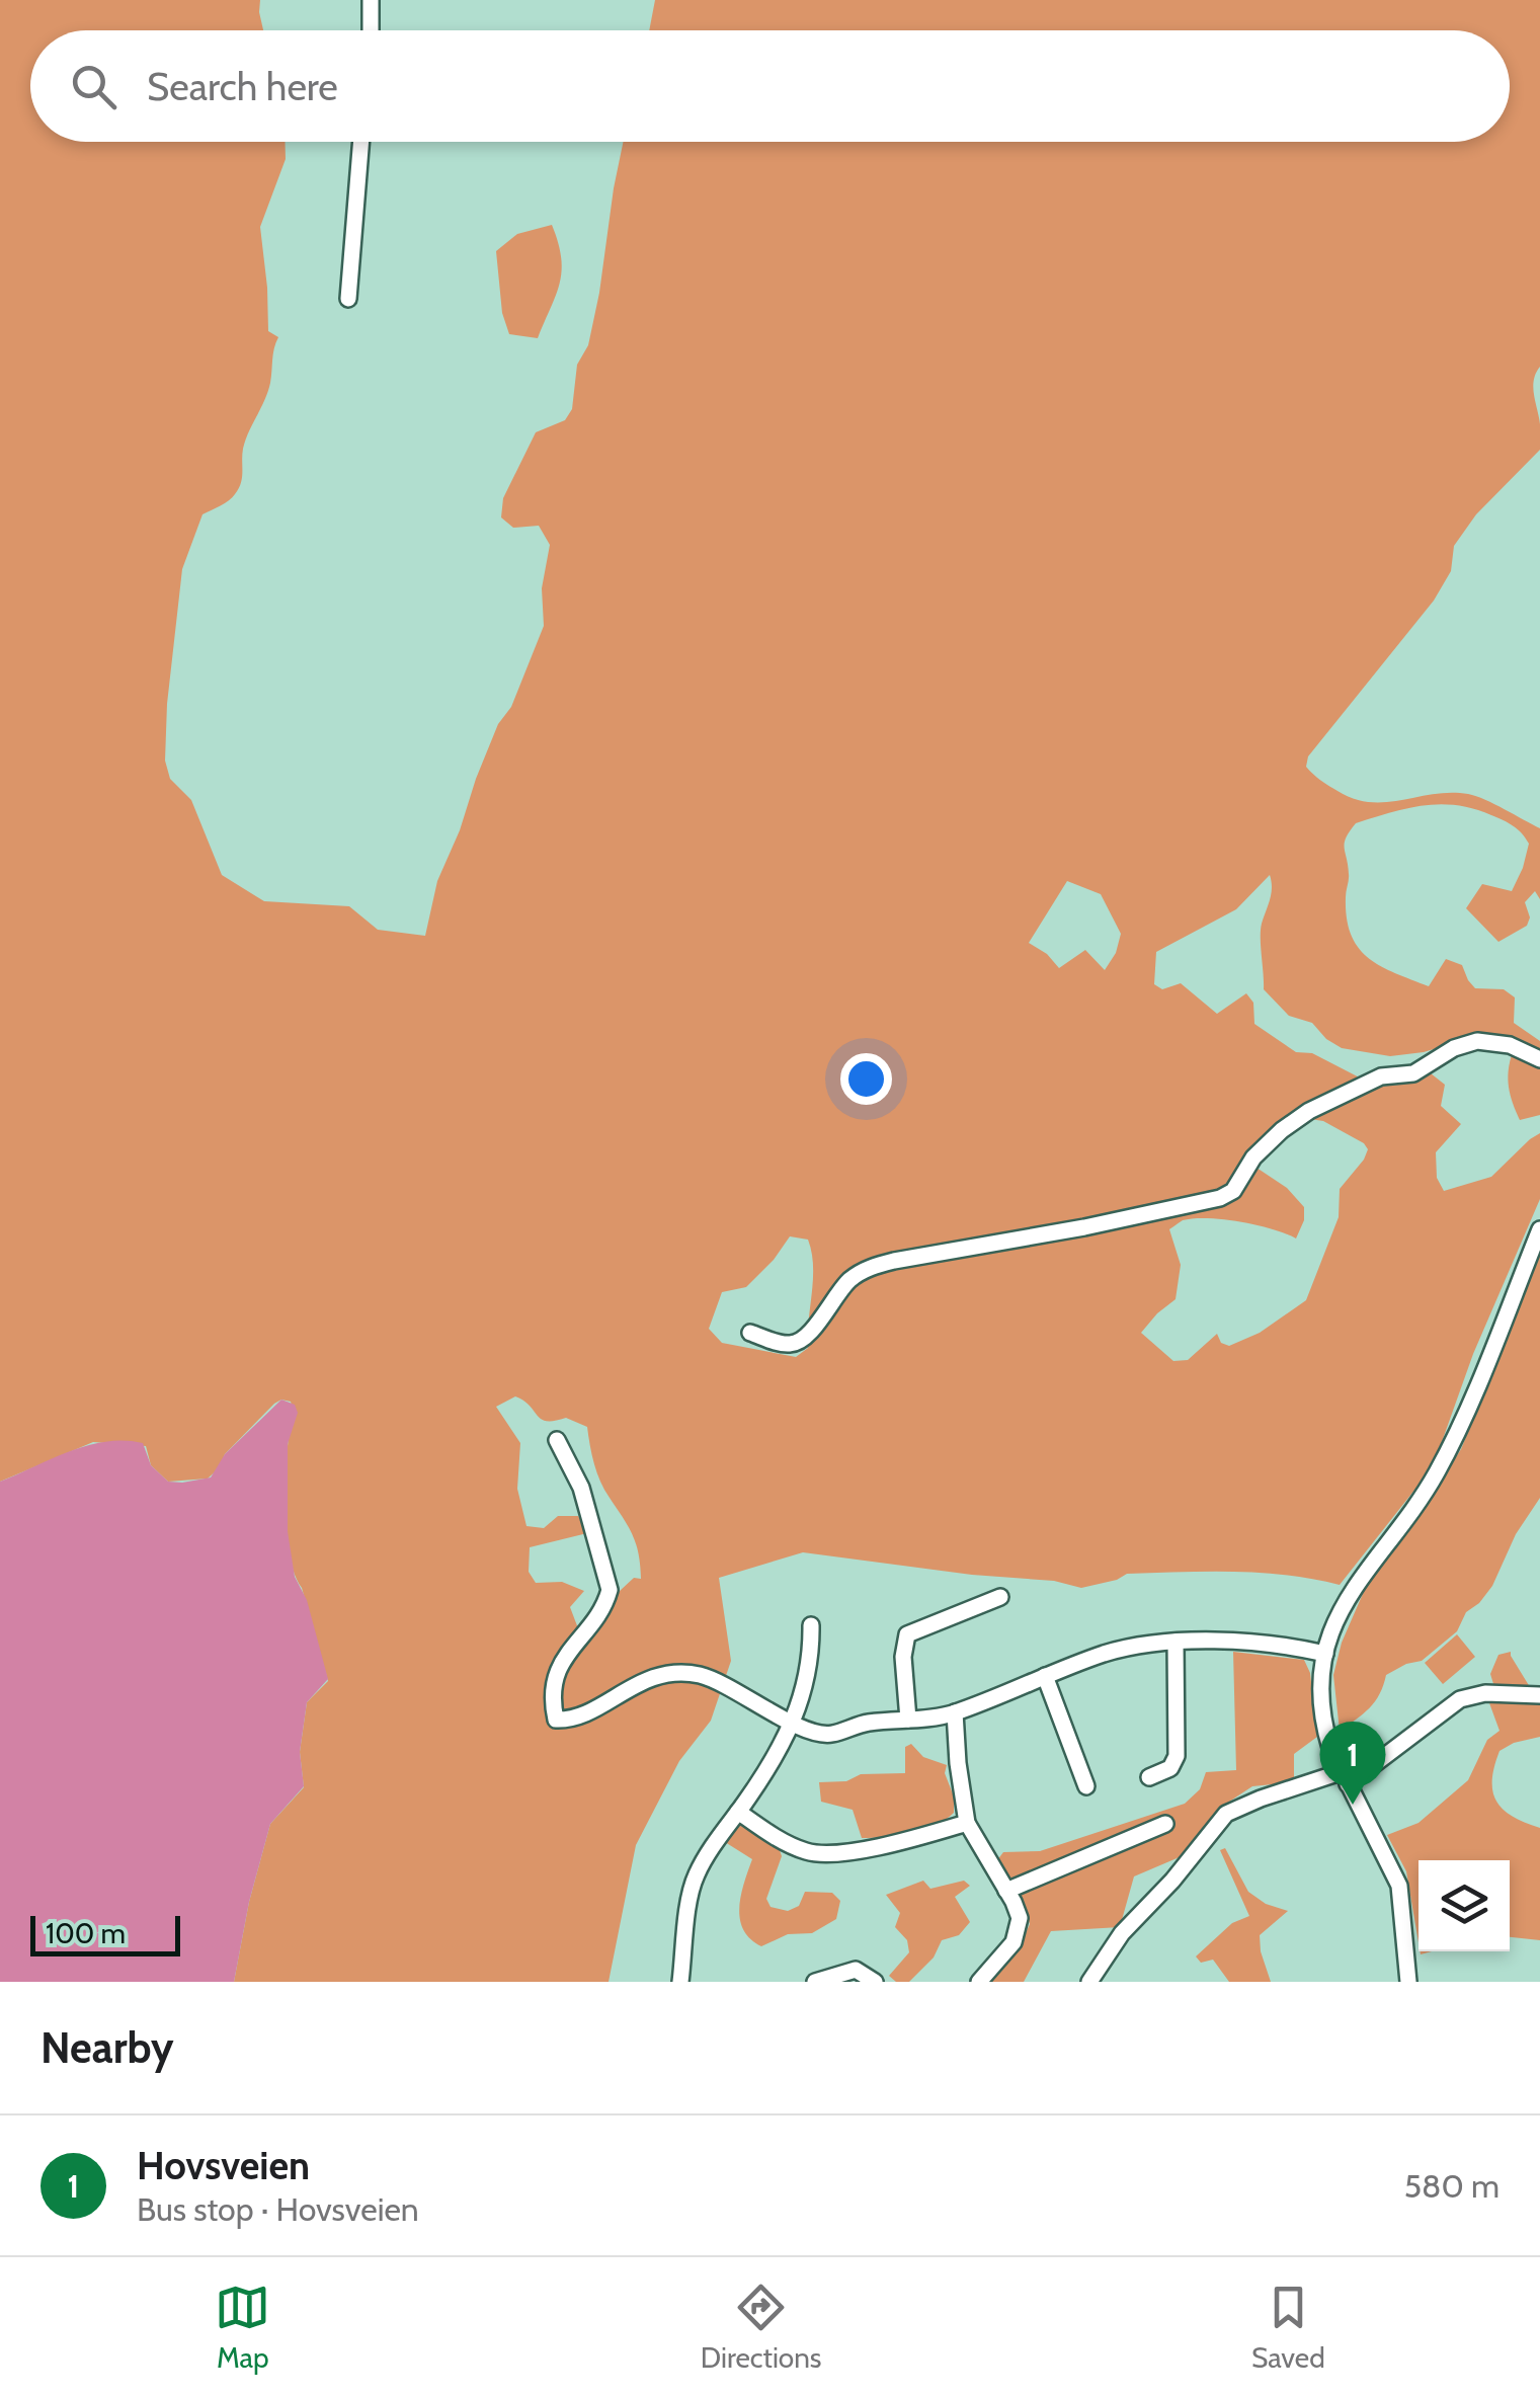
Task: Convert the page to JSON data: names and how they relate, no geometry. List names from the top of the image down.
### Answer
{
  "scale_bar": "100 m",
  "page": {
    "search": "Search here",
    "pins": "1",
    "scale": "100 m",
    "heading": "Nearby",
    "list": [
      {
        "mark": "1",
        "name": "Hovsveien",
        "note": "Bus stop · Hovsveien",
        "value": "580 m"
      }
    ],
    "nav": ["Map", "Directions", "Saved"]
  }
}
